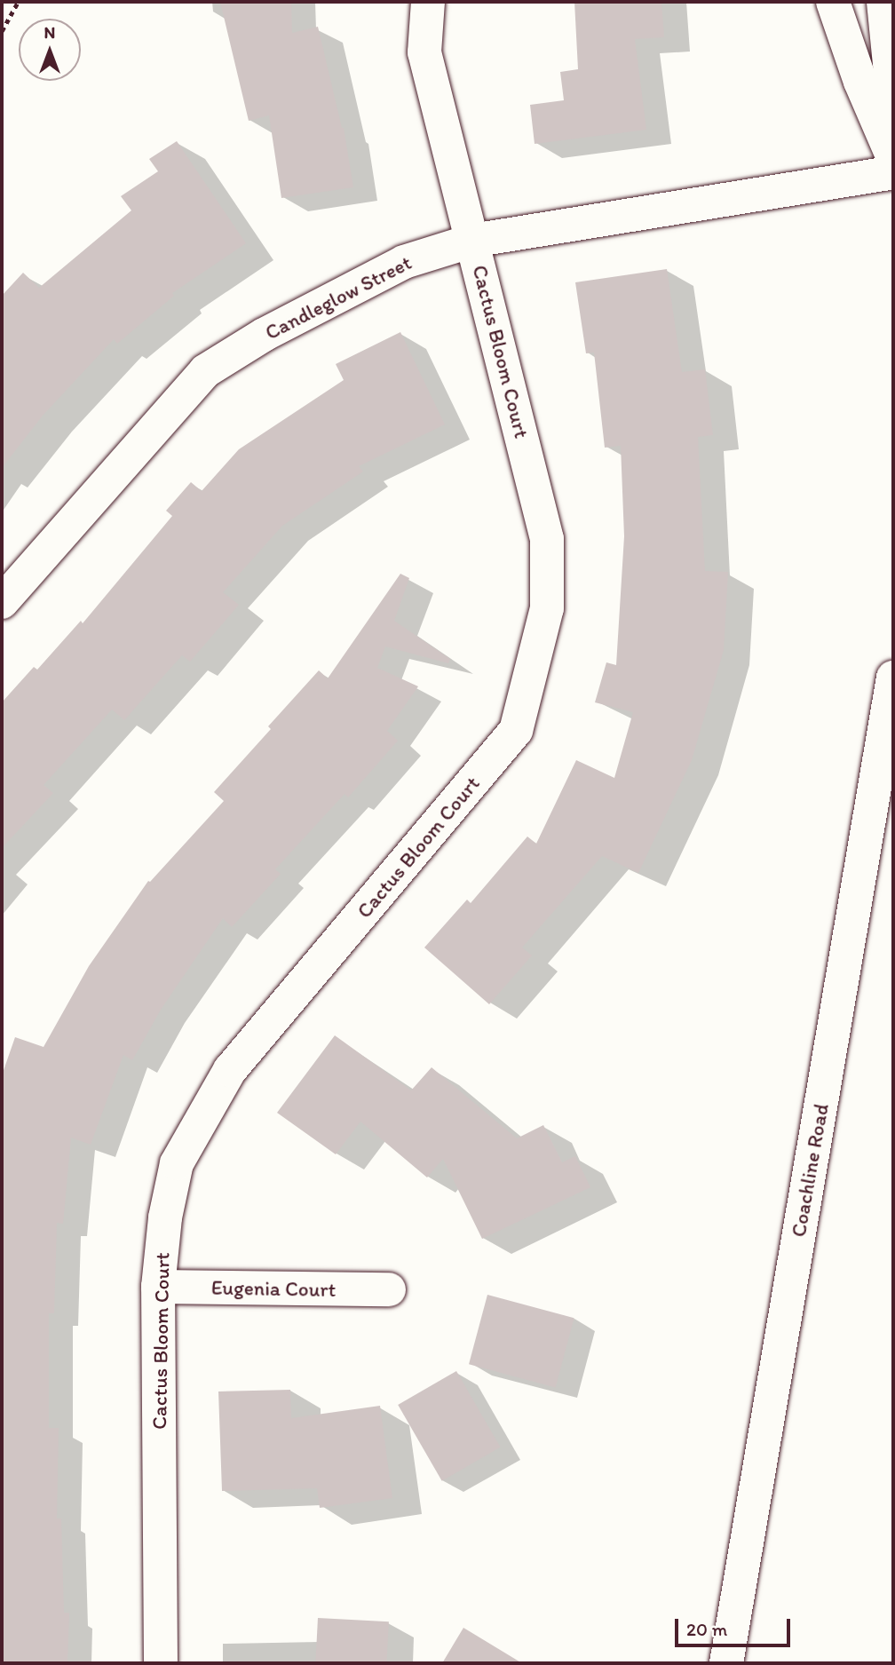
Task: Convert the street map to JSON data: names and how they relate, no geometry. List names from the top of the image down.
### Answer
{
  "streets": {
    "street": [
      "Candleglow Street",
      "Cactus Bloom Court",
      "Coachline Road",
      "Eugenia Court"
    ]
  },
  "crossings": [
    ["Candleglow Street", "Cactus Bloom Court"],
    ["Cactus Bloom Court", "Eugenia Court"]
  ],
  "scale_bar": "20 m",
  "north": "top"
}
